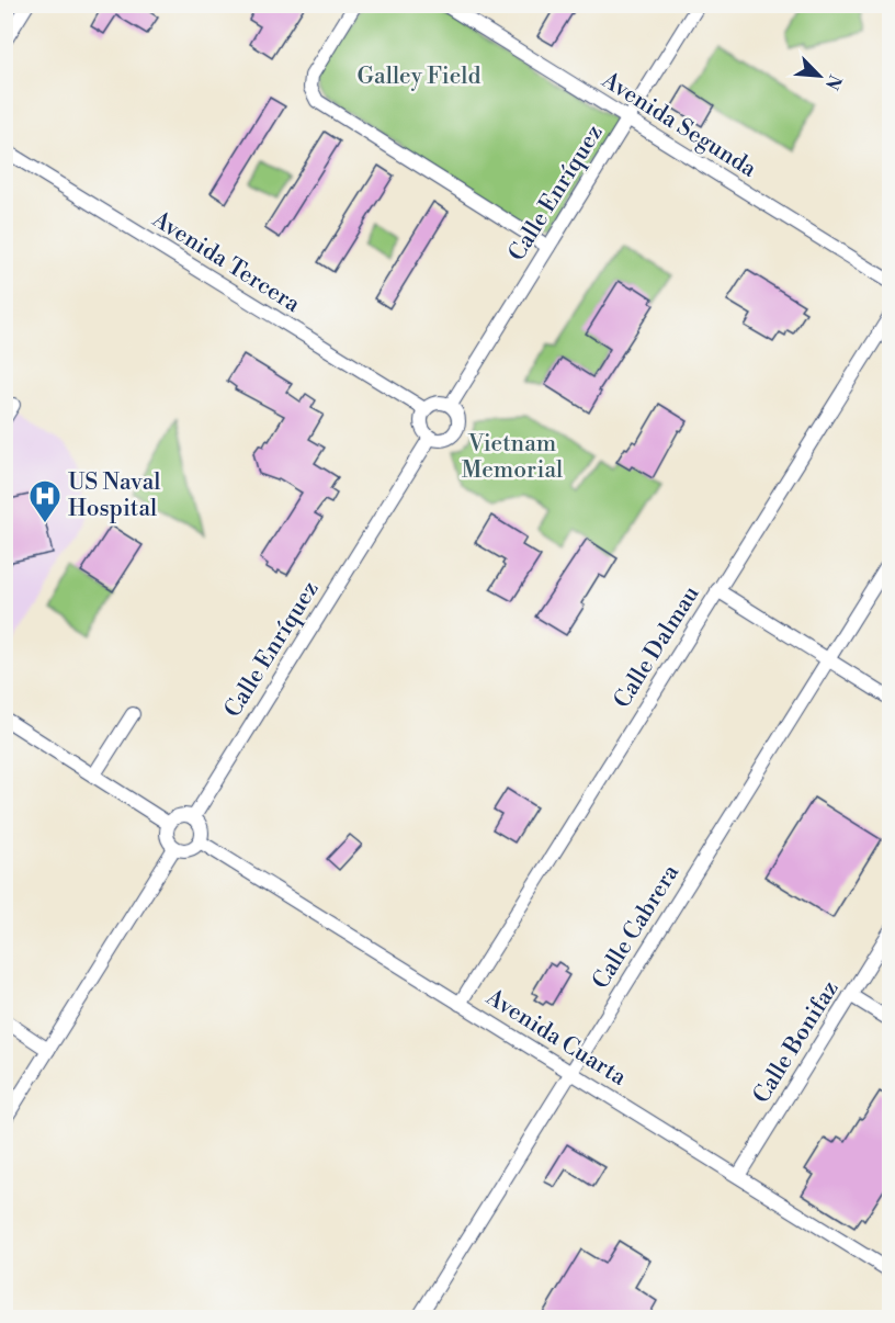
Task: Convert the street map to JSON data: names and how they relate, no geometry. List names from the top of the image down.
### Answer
{
  "streets": {
    "street": [
      "Avenida Segunda",
      "Calle Enríquez",
      "Avenida Tercera",
      "Calle Dalmau",
      "Calle Cabrera",
      "Avenida Cuarta",
      "Calle Bonifaz"
    ]
  },
  "crossings": [
    ["Avenida Segunda", "Calle Enríquez"],
    ["Calle Enríquez", "Avenida Tercera"],
    ["Calle Enríquez", "Avenida Cuarta"],
    ["Calle Dalmau", "Avenida Cuarta"],
    ["Calle Cabrera", "Avenida Cuarta"],
    ["Avenida Cuarta", "Calle Bonifaz"]
  ],
  "parks": ["Galley Field", "Vietnam Memorial"],
  "places": {
    "hospital": ["US Naval Hospital"]
  },
  "north": "bottom right"
}
